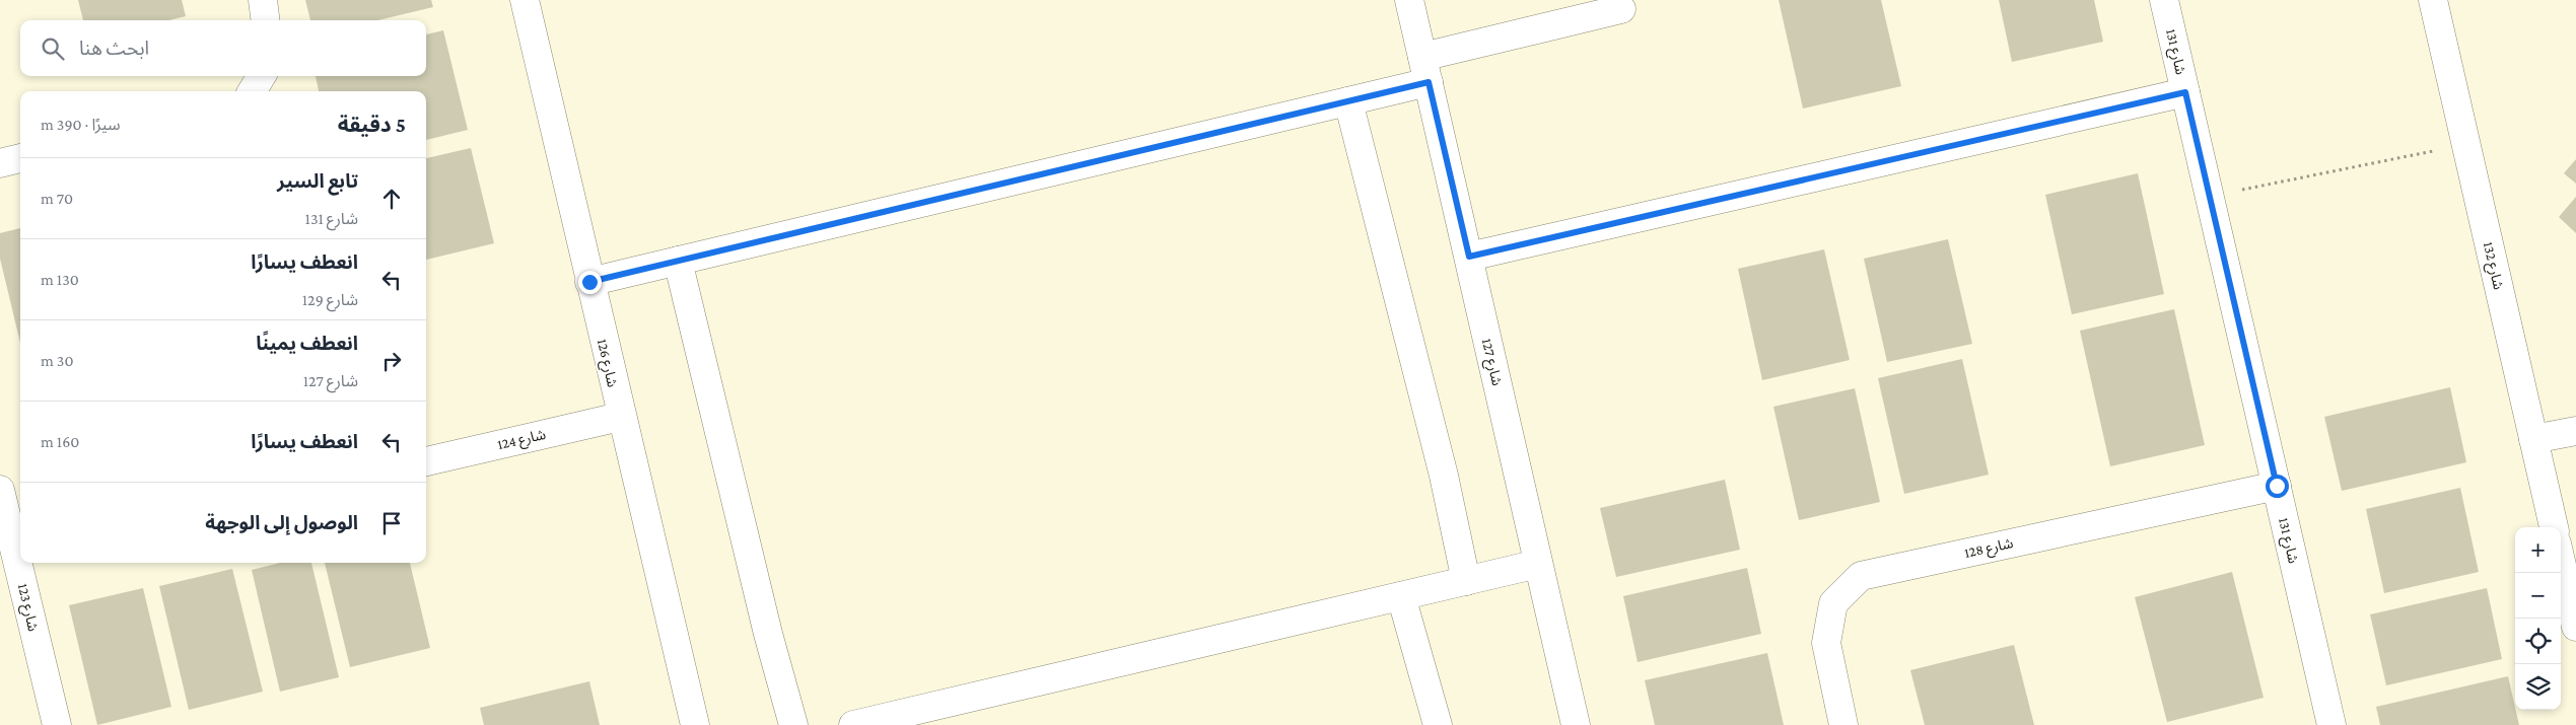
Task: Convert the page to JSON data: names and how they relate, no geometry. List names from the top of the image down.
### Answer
{
  "streets": {
    "street": [
      "شارع 131",
      "شارع 132",
      "شارع 127",
      "شارع 126",
      "شارع 124",
      "شارع 128",
      "شارع 123"
    ]
  },
  "crossings": [
    ["شارع 131", "شارع 128"],
    ["شارع 126", "شارع 124"]
  ],
  "page": {
    "search": "ابحث هنا",
    "heading": ["5 دقيقة", "سيرًا · 390 m"],
    "list": [
      ["تابع السير", "شارع 131", "70 m"],
      ["انعطف يسارًا", "شارع 129", "130 m"],
      ["انعطف يمينًا", "شارع 127", "30 m"],
      ["انعطف يسارًا", "160 m"],
      "الوصول إلى الوجهة"
    ],
    "map_buttons": ["+", "−"]
  }
}
